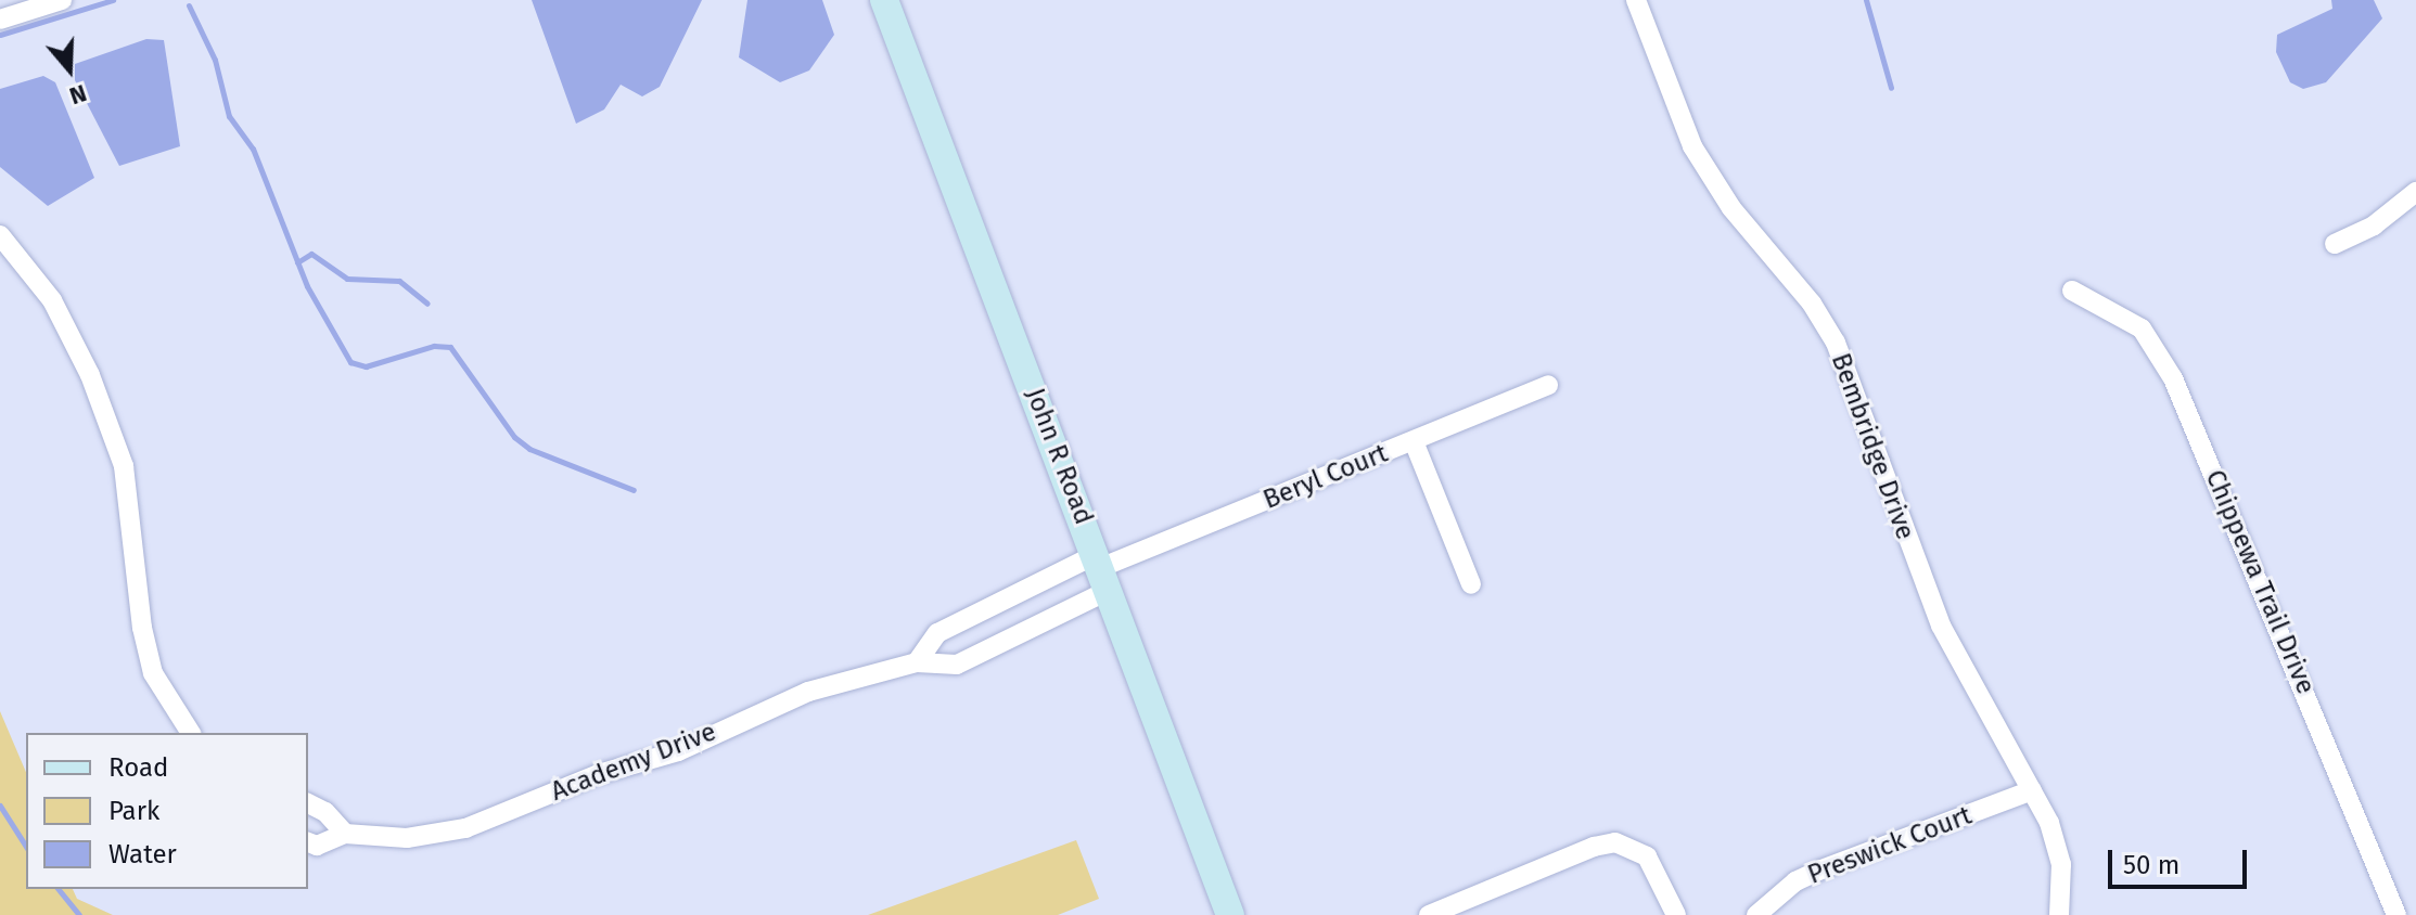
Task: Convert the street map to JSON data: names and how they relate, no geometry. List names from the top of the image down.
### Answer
{
  "streets": {
    "main road": ["John R Road"],
    "street": [
      "Bembridge Drive",
      "Beryl Court",
      "Chippewa Trail Drive",
      "Academy Drive",
      "Preswick Court"
    ]
  },
  "crossings": [
    ["Bembridge Drive", "Preswick Court"],
    ["John R Road", "Beryl Court"],
    ["John R Road", "Academy Drive"],
    ["Beryl Court", "Academy Drive"]
  ],
  "legend": ["Road", "Park", "Water"],
  "scale_bar": "50 m",
  "north": "bottom"
}
